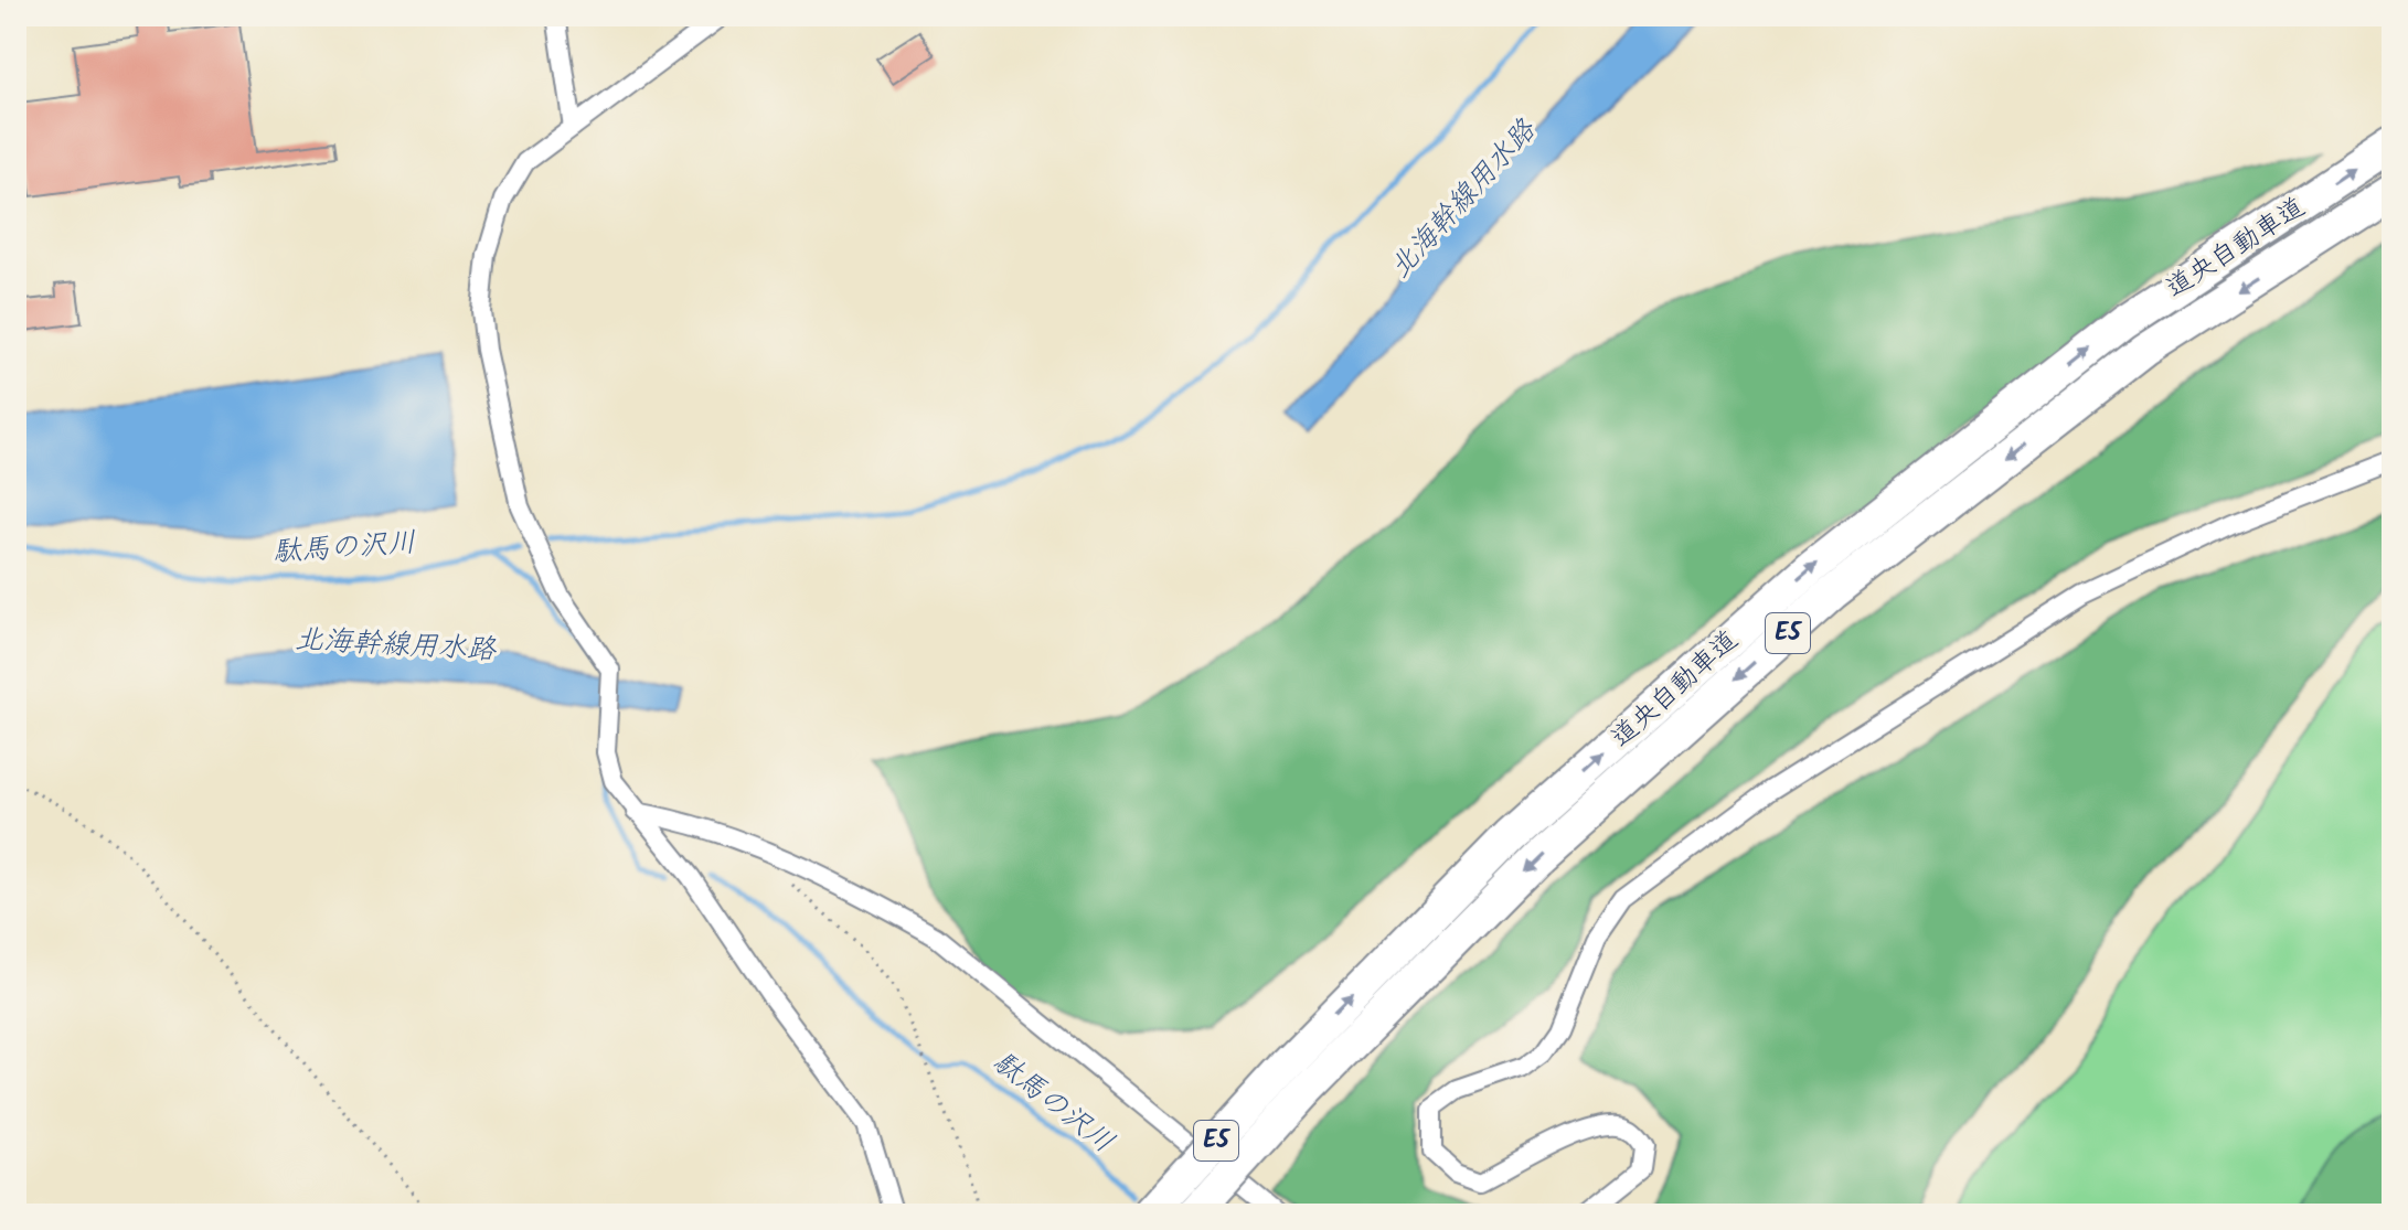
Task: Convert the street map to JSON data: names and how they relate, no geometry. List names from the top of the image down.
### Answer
{
  "streets": {
    "highway": ["道央自動車道", "E5"]
  },
  "water": ["北海幹線用水路", "駄馬の沢川"]
}
